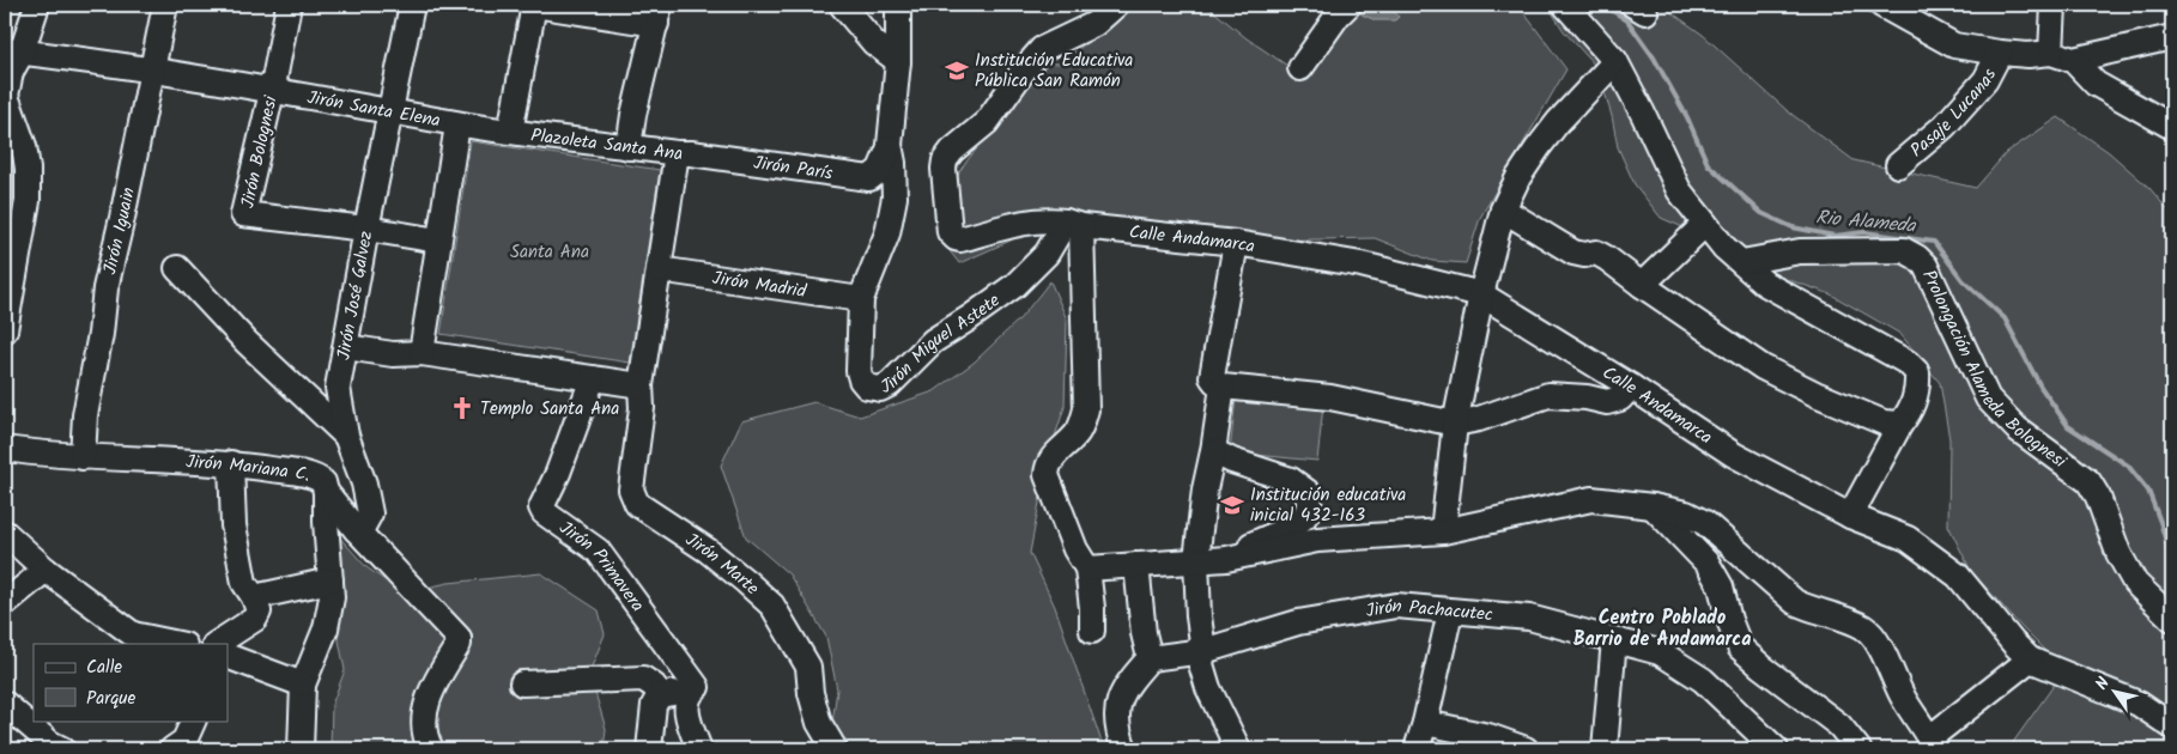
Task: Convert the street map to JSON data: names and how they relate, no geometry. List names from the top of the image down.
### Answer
{
  "streets": {
    "street": [
      "Jirón Santa Elena",
      "Pasaje Lucanas",
      "Plazoleta Santa Ana",
      "Jirón Bolognesi",
      "Jirón París",
      "Jirón Iguain",
      "Calle Andamarca",
      "Jirón Madrid",
      "Jirón José Galvez",
      "Jirón Miguel Astete",
      "Prolongación Alameda Bolognesi",
      "Jirón Mariana C.",
      "Jirón Marte",
      "Jirón Primavera",
      "Jirón Pachacutec"
    ]
  },
  "crossings": [
    ["Jirón Santa Elena", "Plazoleta Santa Ana"],
    ["Jirón Santa Elena", "Jirón Bolognesi"],
    ["Jirón Santa Elena", "Jirón Iguain"],
    ["Jirón Santa Elena", "Jirón José Galvez"],
    ["Plazoleta Santa Ana", "Jirón París"],
    ["Plazoleta Santa Ana", "Jirón Madrid"],
    ["Plazoleta Santa Ana", "Jirón Marte"],
    ["Jirón Bolognesi", "Jirón José Galvez"],
    ["Jirón París", "Jirón Miguel Astete"],
    ["Jirón Iguain", "Jirón Mariana C."],
    ["Calle Andamarca", "Jirón Miguel Astete"],
    ["Jirón Madrid", "Jirón Miguel Astete"]
  ],
  "districts": ["Centro Poblado Barrio de Andamarca"],
  "water": ["Rio Alameda"],
  "parks": ["Santa Ana"],
  "places": {
    "school or university": ["Institución Educativa Pública San Ramón", "Institución educativa inicial 432-163"],
    "church": ["Templo Santa Ana"]
  },
  "legend": ["Calle", "Parque"],
  "north": "top left"
}
